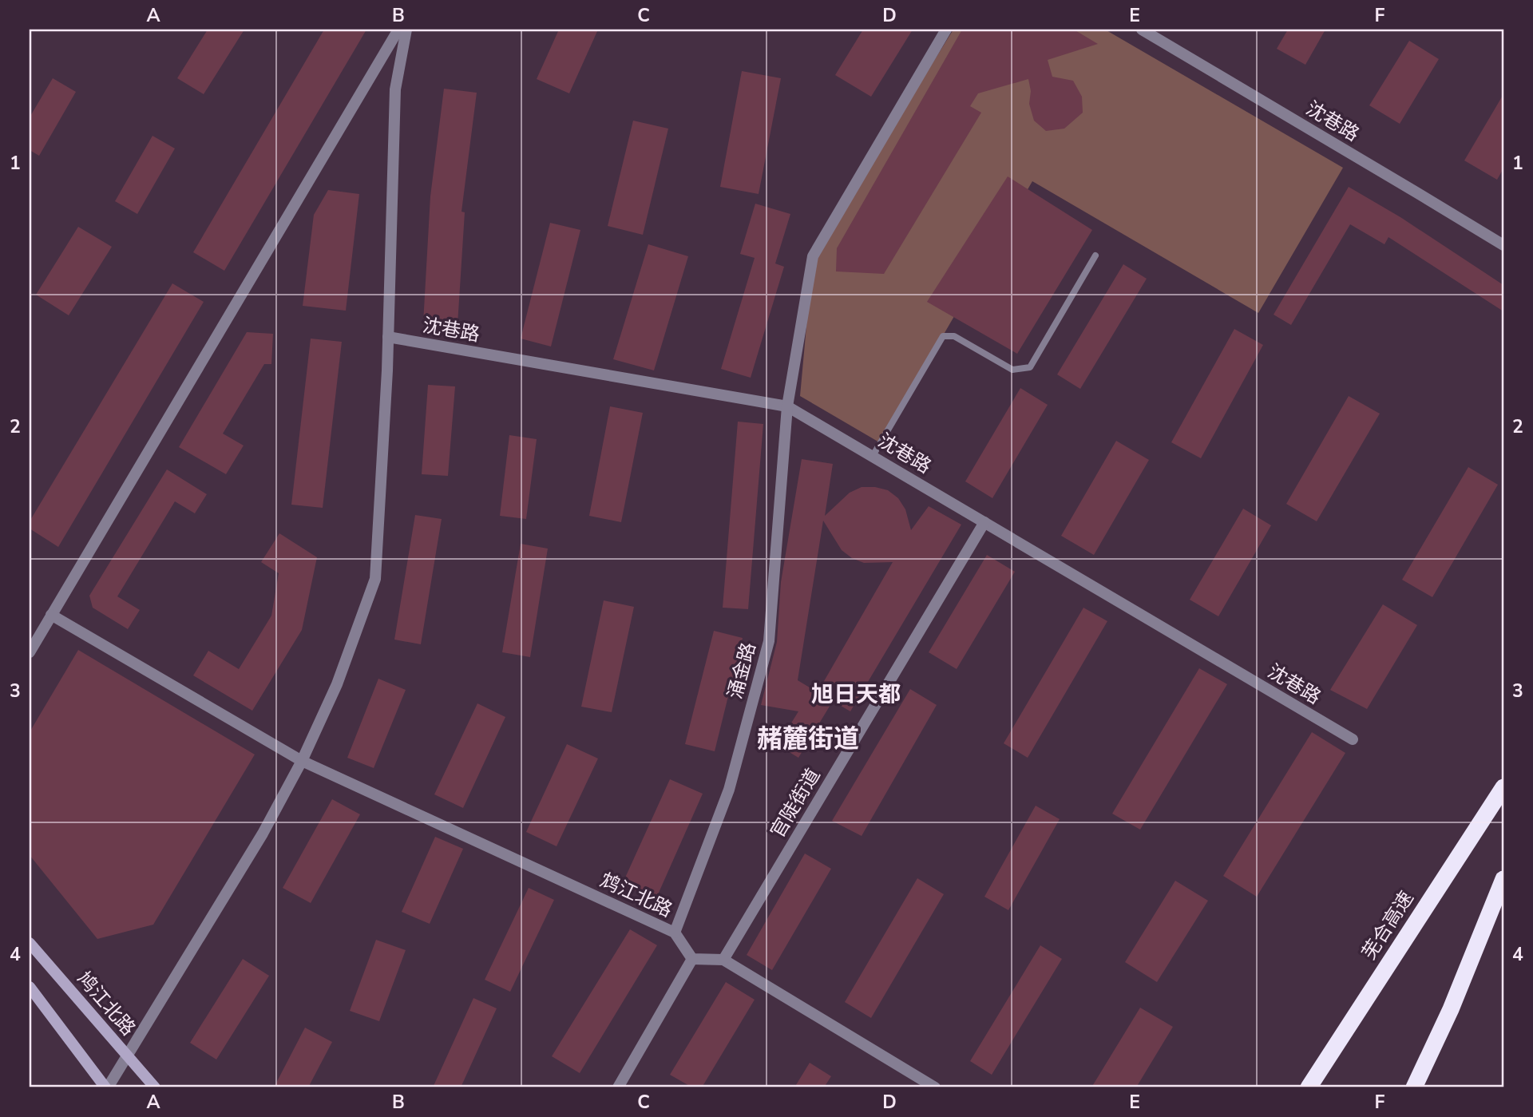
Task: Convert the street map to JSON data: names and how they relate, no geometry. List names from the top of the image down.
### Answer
{
  "streets": {
    "highway": ["芜合高速"],
    "main road": ["鸠江北路"],
    "street": [
      "沈巷路",
      "涌金路",
      "官陡街道",
      "鸩江北路"
    ]
  },
  "crossings": [
    ["沈巷路", "涌金路"],
    ["沈巷路", "官陡街道"],
    ["涌金路", "鸩江北路"]
  ],
  "districts": ["旭日天都", "赭麓街道"],
  "grid": {
    "columns": [
      "A",
      "B",
      "C",
      "D",
      "E",
      "F"
    ],
    "rows": [
      "1",
      "2",
      "3",
      "4"
    ]
  }
}
